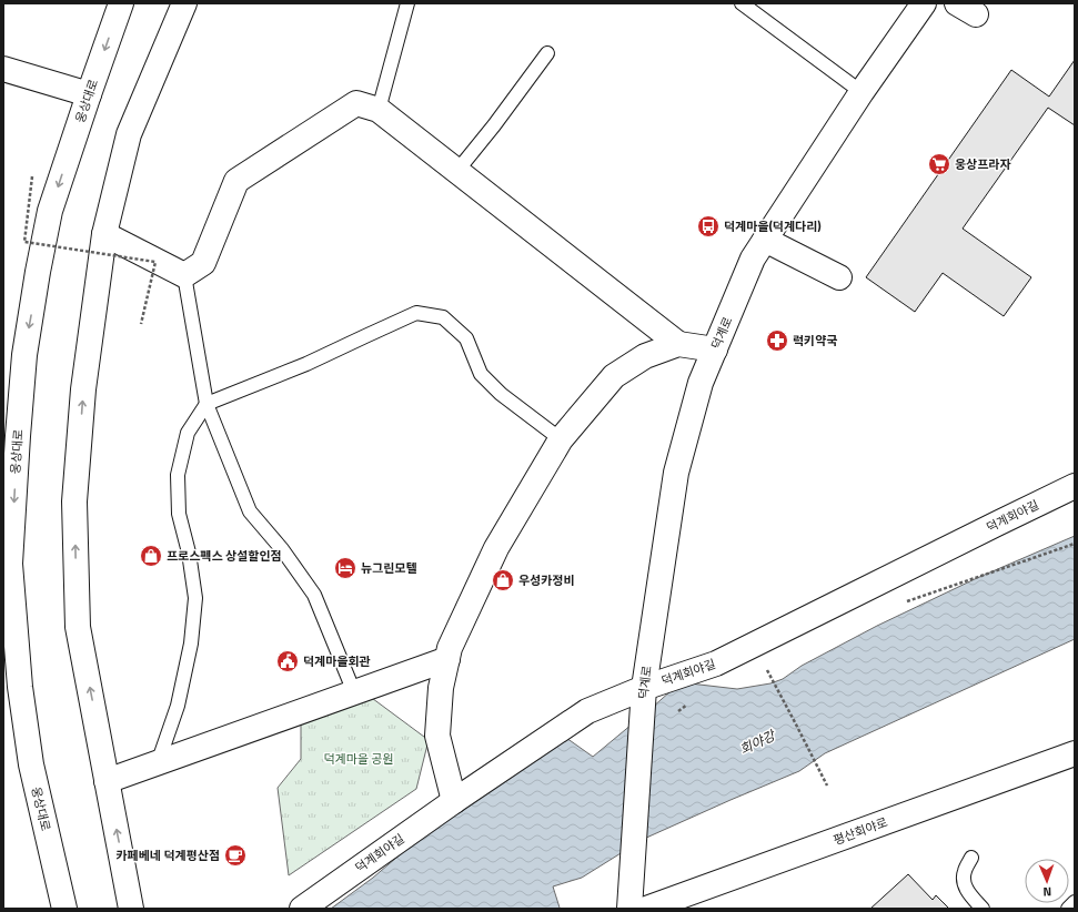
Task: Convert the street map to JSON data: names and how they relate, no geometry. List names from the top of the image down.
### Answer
{
  "streets": {
    "street": [
      "웅상대로",
      "덕계로",
      "덕계회야길",
      "평산회야로"
    ]
  },
  "crossings": [
    ["덕계로", "덕계회야길"],
    ["덕계로", "평산회야로"]
  ],
  "water": ["회야강"],
  "parks": ["덕계마을 공원"],
  "places": {
    "supermarket": ["웅상프라자"],
    "bus stop": ["덕계마을(덕계다리)"],
    "pharmacy": ["럭키약국"],
    "shop": ["프로스펙스 상설할인점", "우성카정비"],
    "hotel": ["뉴그린모텔"],
    "public building": ["덕계마을회관"],
    "cafe": ["카페베네 덕계평산점"]
  },
  "north": "bottom"
}
